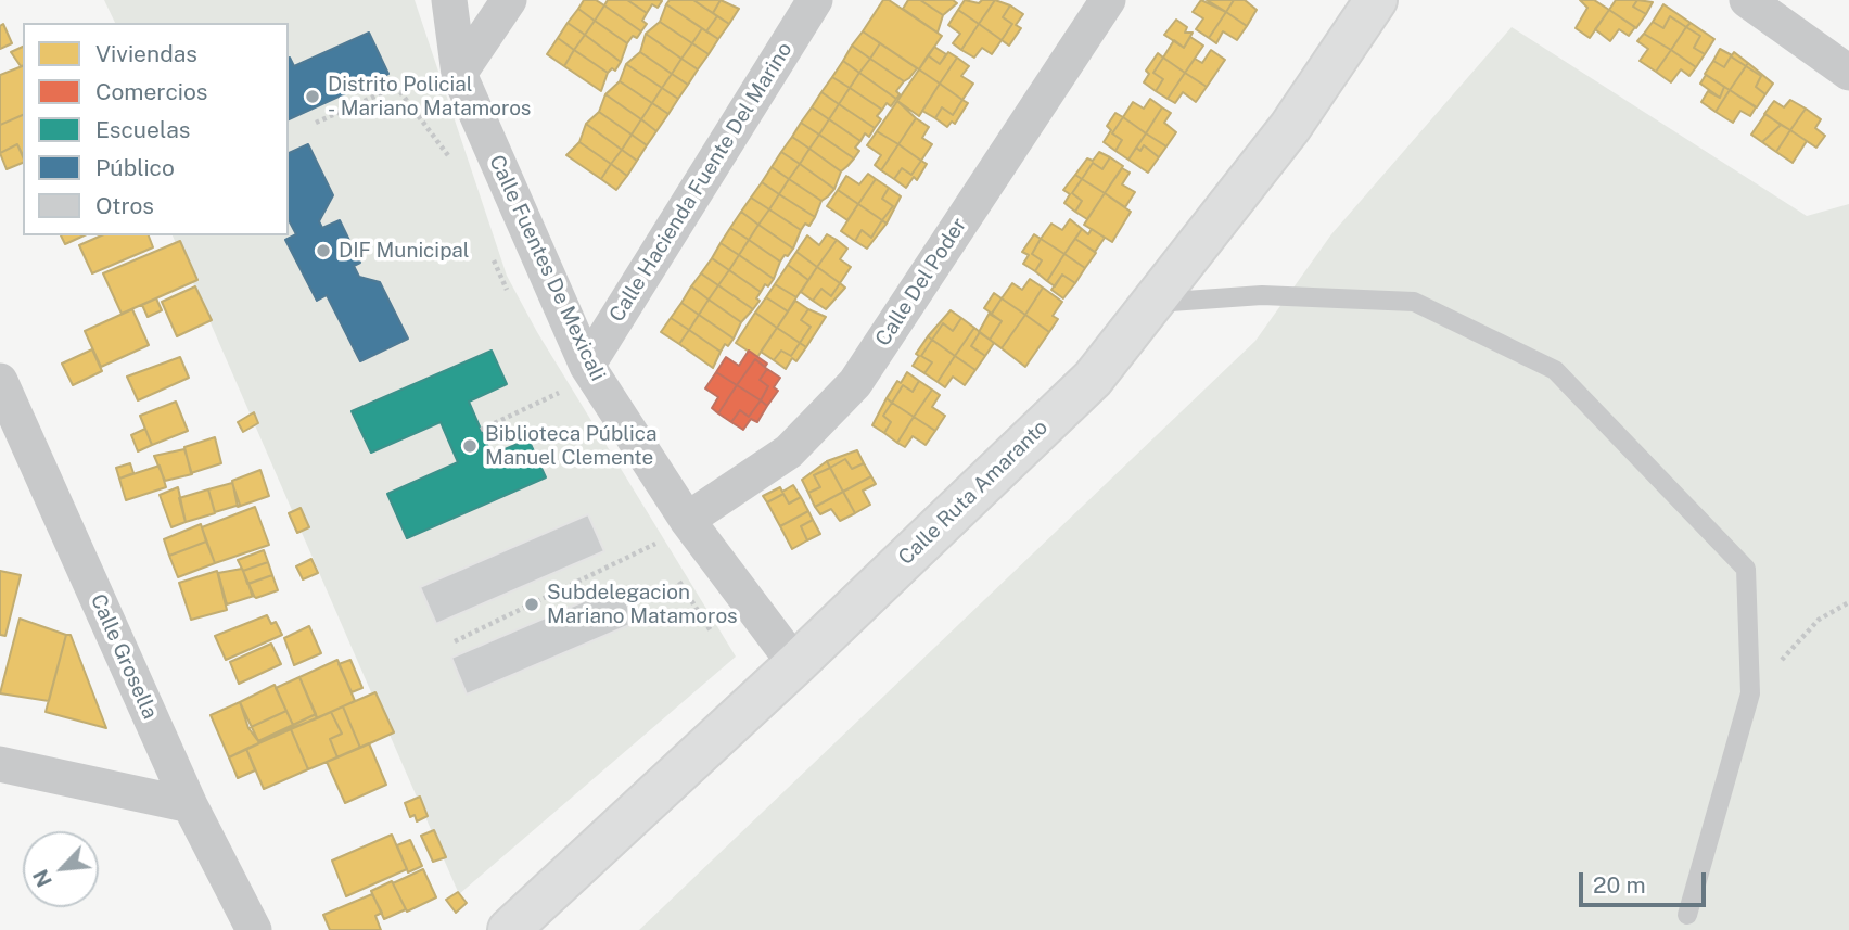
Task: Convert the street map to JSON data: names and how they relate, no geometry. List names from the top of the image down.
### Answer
{
  "streets": {
    "main road": ["Calle Ruta Amaranto"],
    "street": [
      "Calle Hacienda Fuente Del Marino",
      "Calle Fuentes De Mexicali",
      "Calle Del Poder",
      "Calle Grosella"
    ]
  },
  "crossings": [
    ["Calle Hacienda Fuente Del Marino", "Calle Fuentes De Mexicali"],
    ["Calle Fuentes De Mexicali", "Calle Del Poder"],
    ["Calle Fuentes De Mexicali", "Calle Ruta Amaranto"]
  ],
  "places": [
    "Distrito Policial - Mariano Matamoros",
    "DIF Municipal",
    "Biblioteca Pública Manuel Clemente",
    "Subdelegacion Mariano Matamoros"
  ],
  "legend": [
    "Viviendas",
    "Comercios",
    "Escuelas",
    "Público",
    "Otros"
  ],
  "scale_bar": "20 m",
  "north": "bottom left"
}
